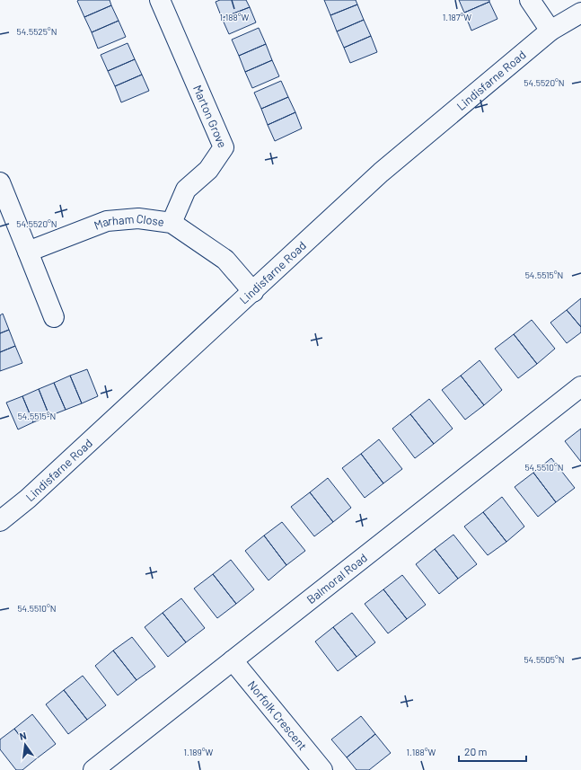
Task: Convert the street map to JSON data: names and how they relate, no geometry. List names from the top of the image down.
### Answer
{
  "streets": {
    "street": [
      "Lindisfarne Road",
      "Marton Grove",
      "Marham Close",
      "Balmoral Road",
      "Norfolk Crescent"
    ]
  },
  "crossings": [
    ["Lindisfarne Road", "Marham Close"],
    ["Marton Grove", "Marham Close"],
    ["Balmoral Road", "Norfolk Crescent"]
  ],
  "scale_bar": "20 m",
  "north": "top",
  "coordinates": [
    "1.188°W",
    "1.187°W",
    "54.5525°N",
    "54.5520°N",
    "54.5515°N",
    "54.5510°N",
    "54.5505°N",
    "1.189°W"
  ]
}
